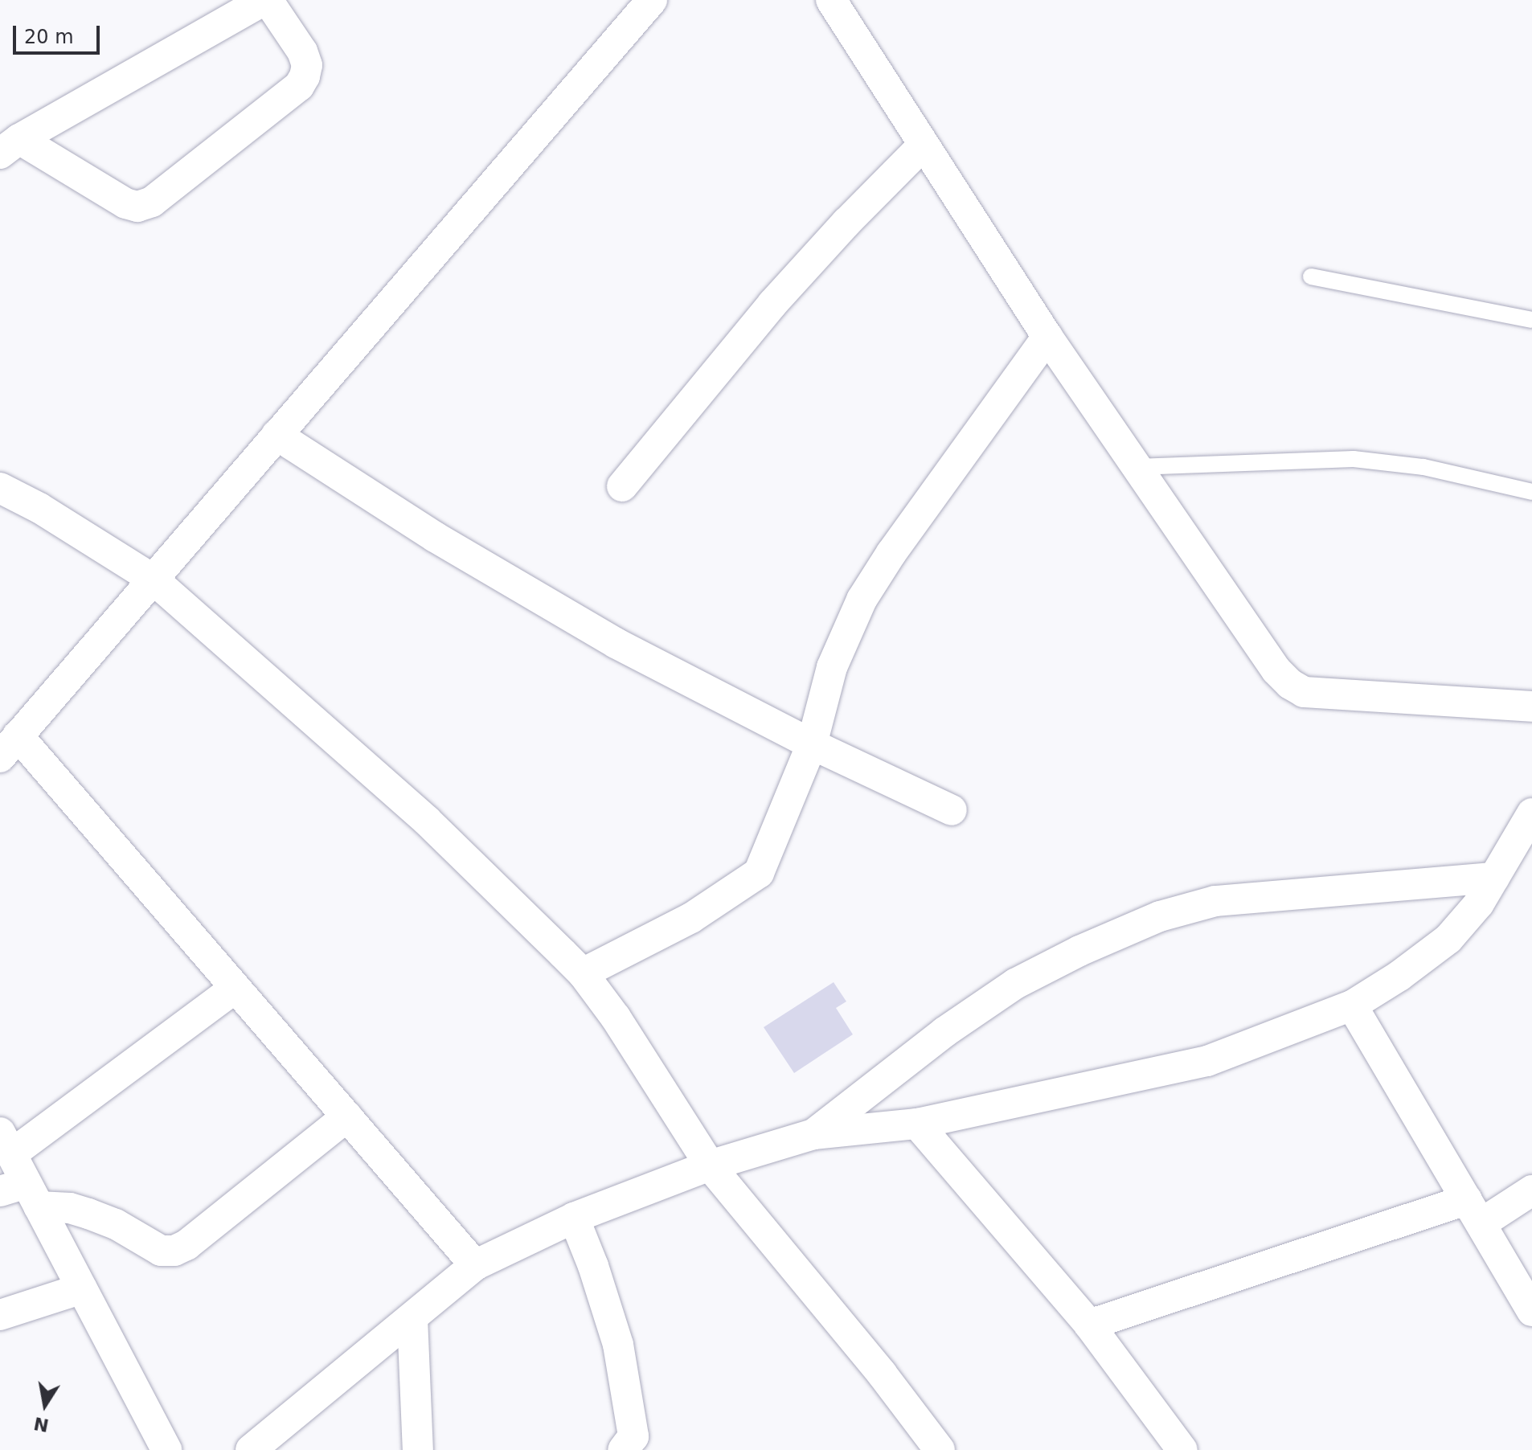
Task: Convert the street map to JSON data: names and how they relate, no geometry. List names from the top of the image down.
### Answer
{
  "scale_bar": "20 m",
  "north": "bottom"
}
